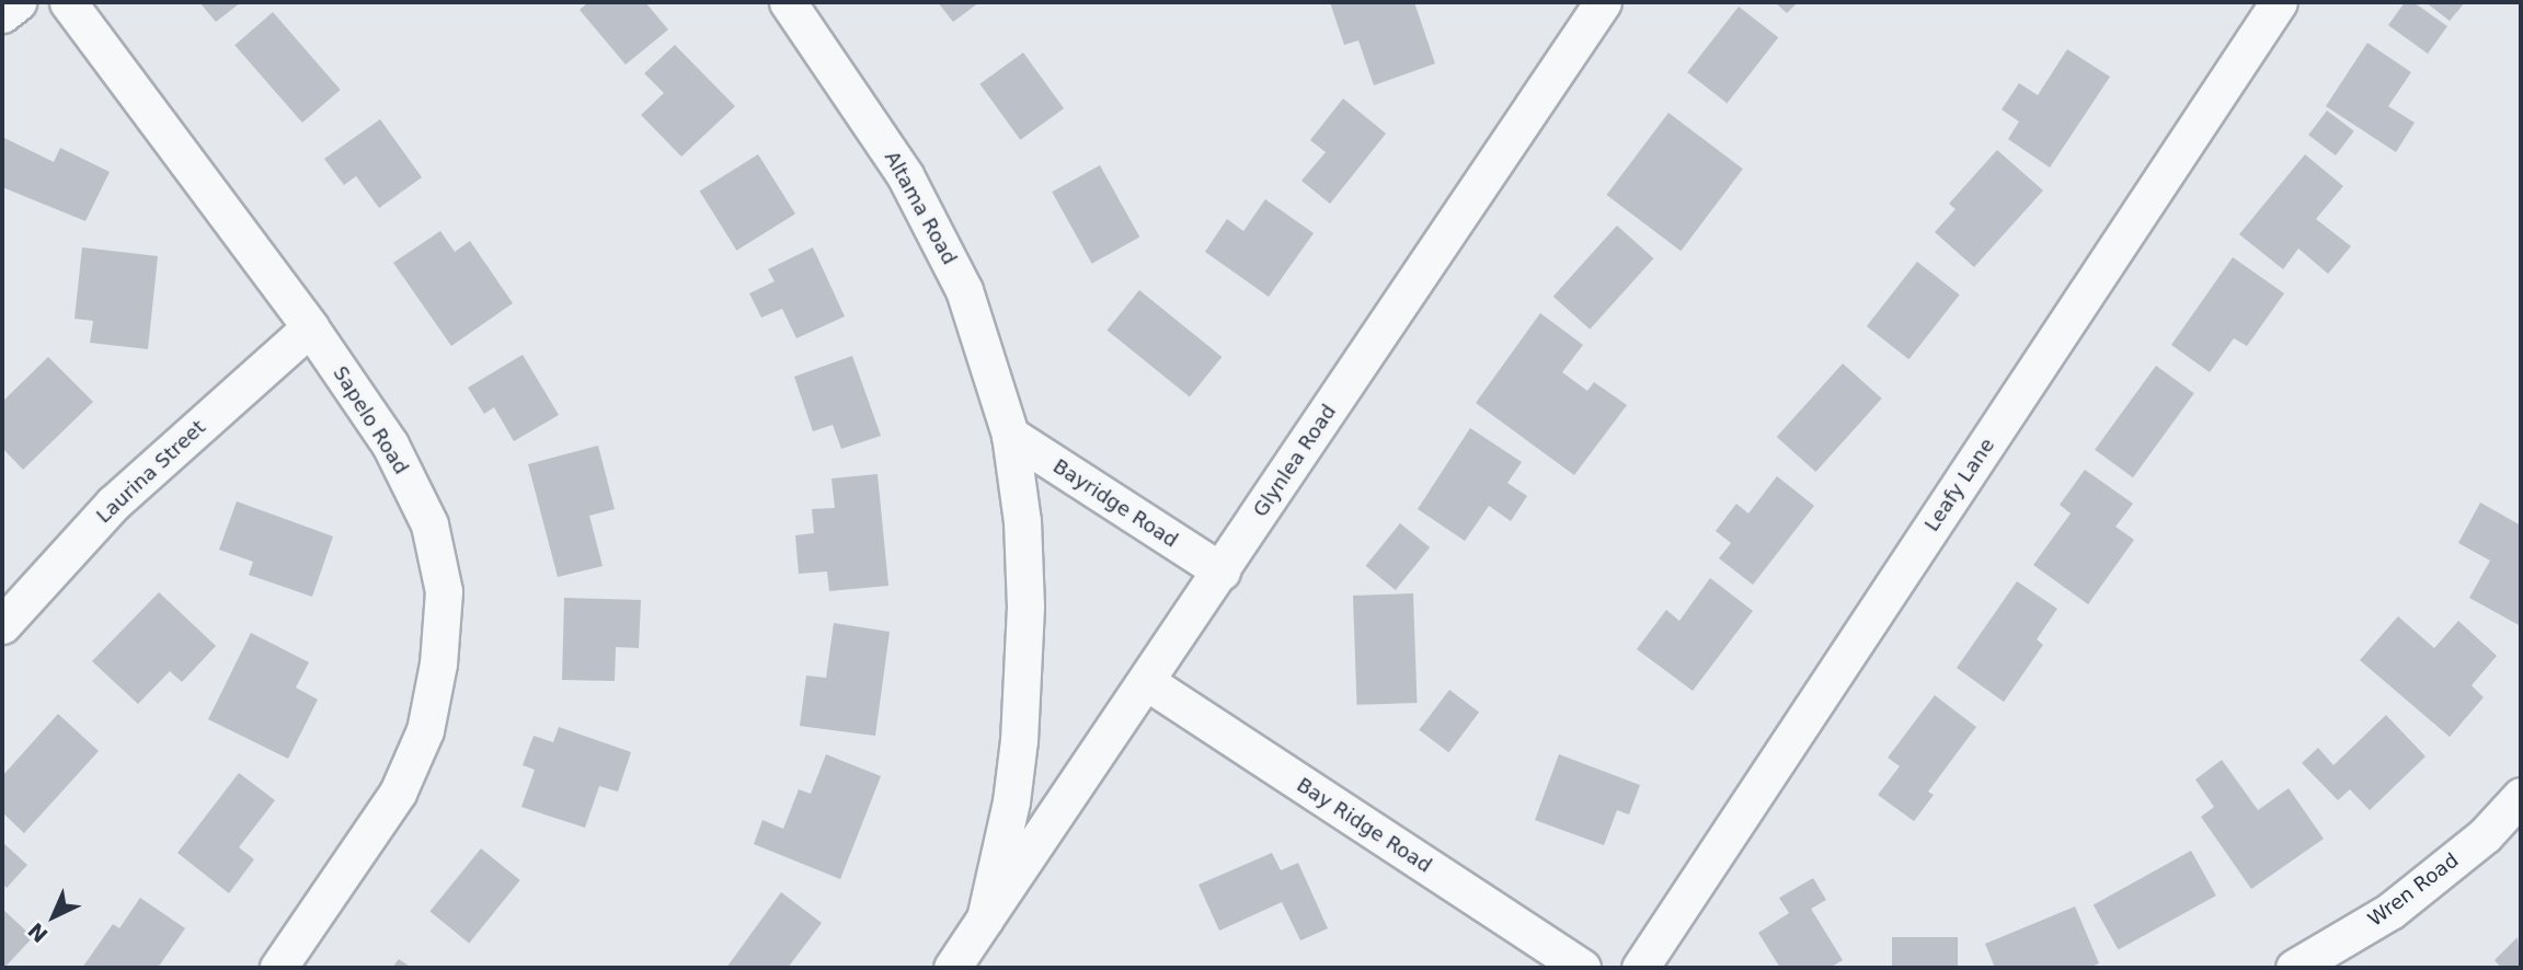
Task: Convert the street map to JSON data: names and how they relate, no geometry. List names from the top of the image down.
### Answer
{
  "streets": {
    "street": [
      "Altama Road",
      "Sapelo Road",
      "Glynlea Road",
      "Laurina Street",
      "Leafy Lane",
      "Bayridge Road",
      "Bay Ridge Road",
      "Wren Road"
    ]
  },
  "crossings": [
    ["Altama Road", "Glynlea Road"],
    ["Altama Road", "Bayridge Road"],
    ["Sapelo Road", "Laurina Street"],
    ["Glynlea Road", "Bayridge Road"],
    ["Glynlea Road", "Bay Ridge Road"]
  ],
  "north": "bottom left"
}
